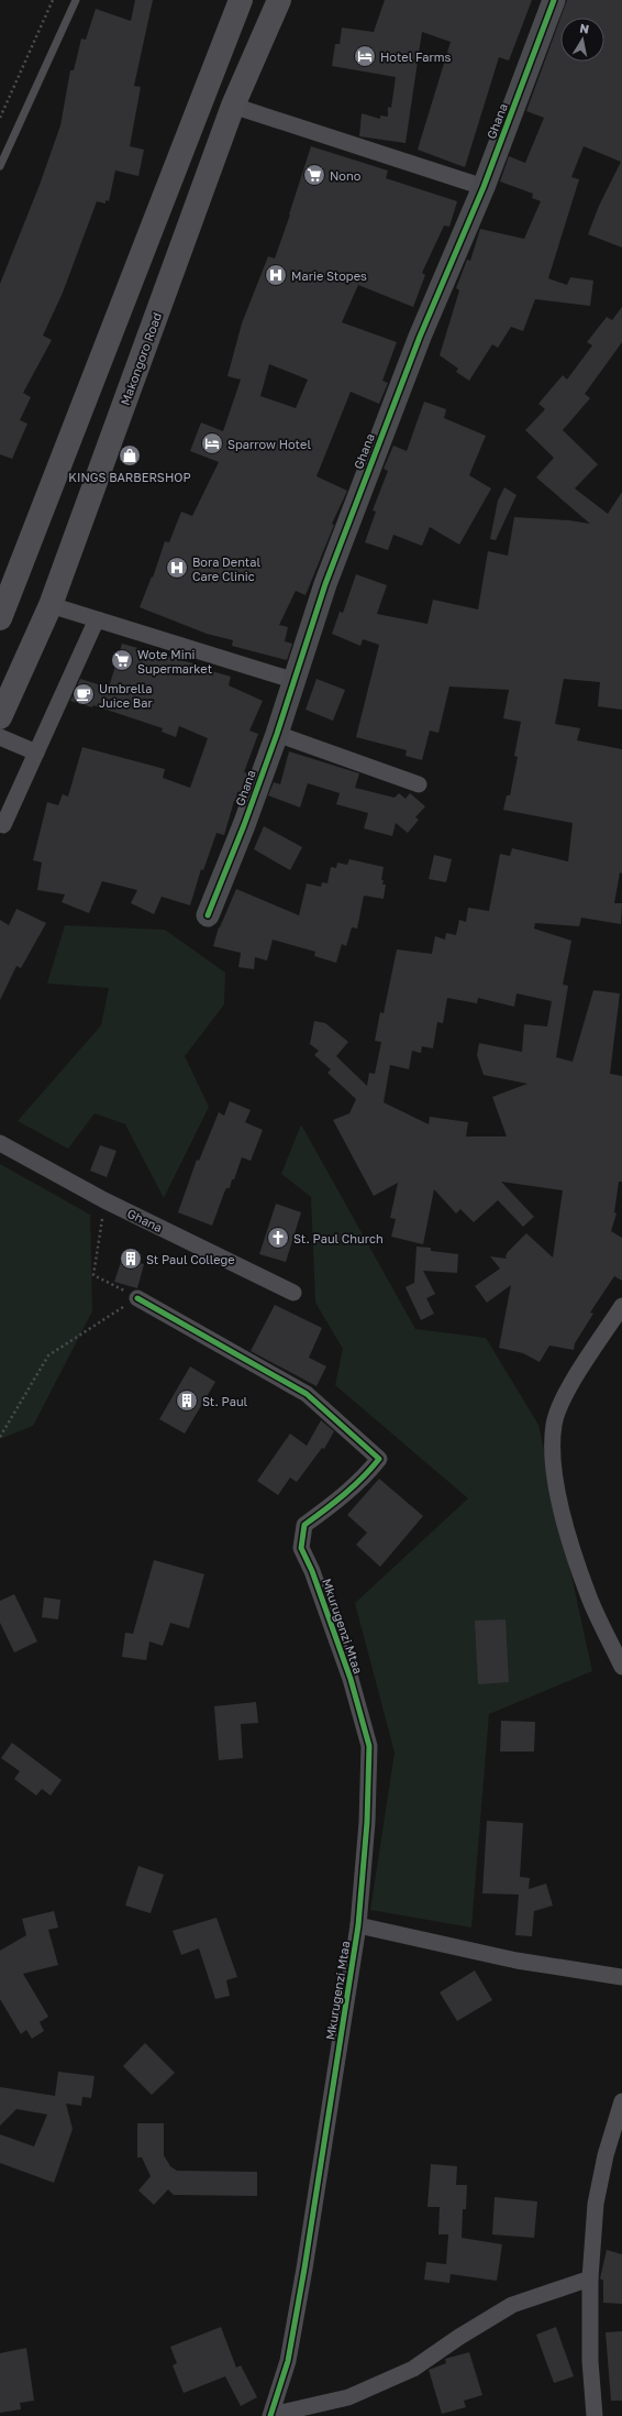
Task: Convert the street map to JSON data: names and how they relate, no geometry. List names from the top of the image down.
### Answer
{
  "streets": {
    "main road": ["Makongoro Road"],
    "street": ["Ghana", "Mkurugenzi Mtaa"]
  },
  "places": {
    "hotel": ["Hotel Farms", "Sparrow Hotel"],
    "supermarket": ["Nono", "Wote Mini Supermarket"],
    "hospital": ["Marie Stopes", "Bora Dental Care Clinic"],
    "shop": ["KINGS BARBERSHOP"],
    "cafe": ["Umbrella Juice Bar"],
    "church": ["St. Paul Church"],
    "building": ["St Paul College", "St. Paul"]
  },
  "north": "top"
}
